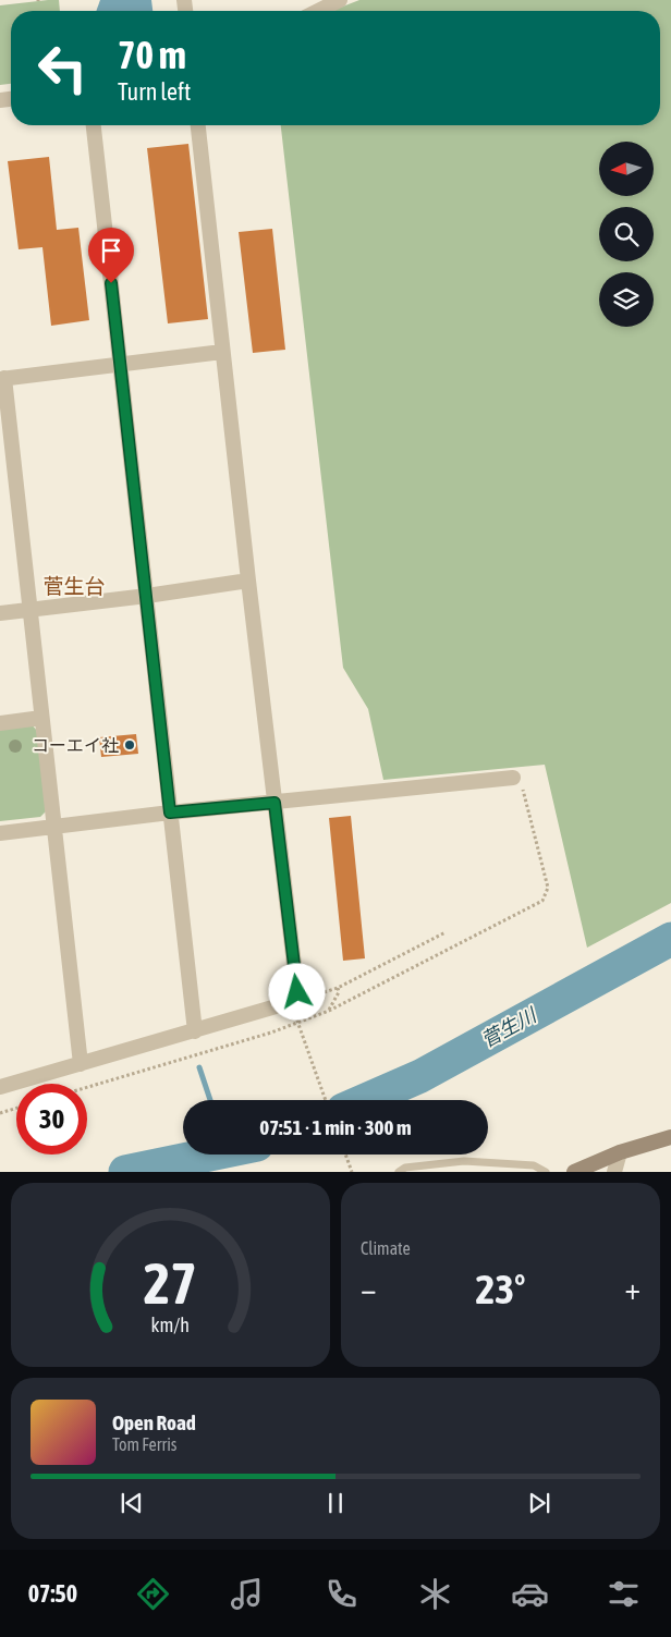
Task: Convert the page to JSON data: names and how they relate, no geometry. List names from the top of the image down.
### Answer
{
  "districts": ["菅生台"],
  "water": ["菅生川"],
  "places": ["コーエイ社"],
  "north": "left",
  "page": {
    "turn": ["70 m", "Turn left"],
    "limit": "30",
    "trip": "07:51 · 1 min · 300 m",
    "tile": "Climate",
    "heat": ["−", "23°", "+"],
    "song": ["Open Road", "Tom Ferris"],
    "tabs": "07:50",
    "gauge": ["27", "km/h"]
  }
}
